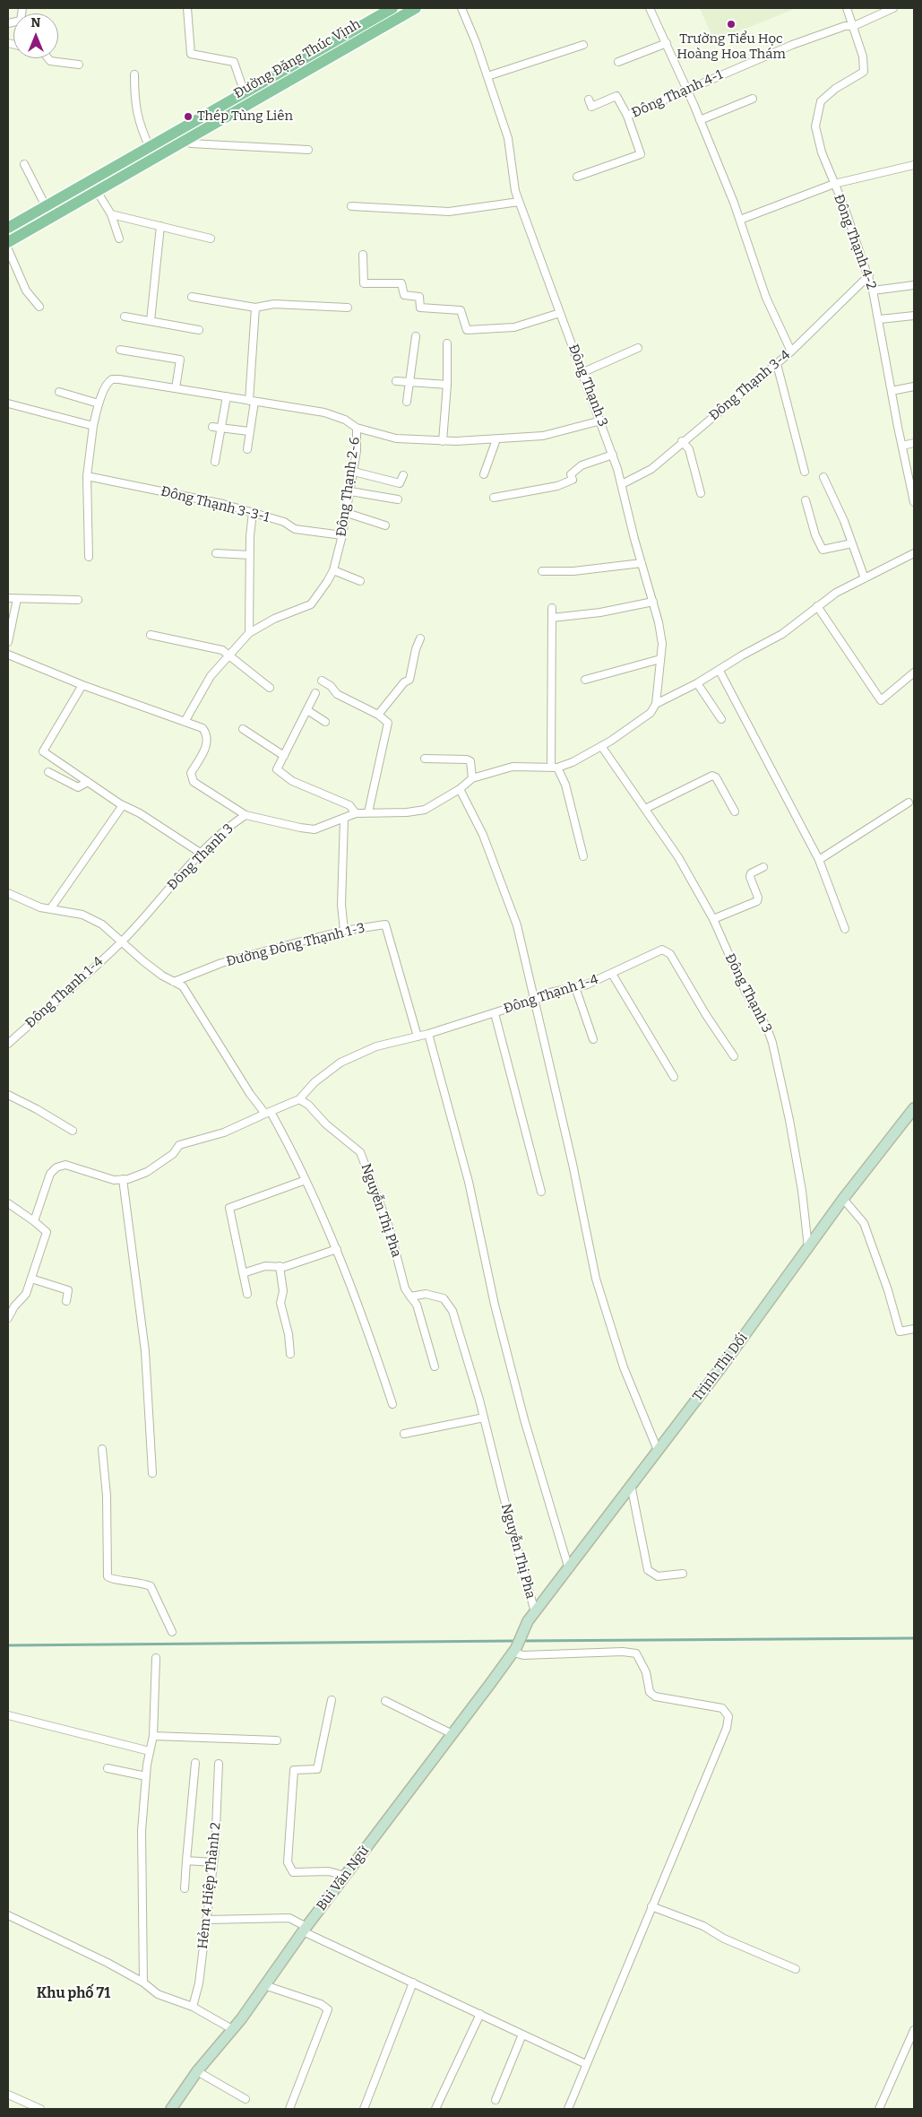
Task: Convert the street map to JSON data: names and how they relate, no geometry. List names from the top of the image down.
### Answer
{
  "streets": {
    "main road": ["Đường Đặng Thúc Vịnh", "Trịnh Thị Dối", "Bùi Văn Ngữ"],
    "street": [
      "Đông Thạnh 4-1",
      "Đông Thạnh 4-2",
      "Đông Thạnh 3",
      "Đông Thạnh 3-4",
      "Đông Thạnh 2-6",
      "Đông Thạnh 3-3-1",
      "Đường Đông Thạnh 1-3",
      "Đông Thạnh 1-4",
      "Nguyễn Thị Pha",
      "Hẻm 4 Hiệp Thành 2"
    ]
  },
  "crossings": [
    ["Đông Thạnh 4-1", "Đông Thạnh 4-2"],
    ["Đông Thạnh 4-2", "Đông Thạnh 3-4"],
    ["Đông Thạnh 3", "Đông Thạnh 3-4"],
    ["Đông Thạnh 3", "Đông Thạnh 1-4"],
    ["Đông Thạnh 3", "Trịnh Thị Dối"],
    ["Đông Thạnh 2-6", "Đông Thạnh 3-3-1"],
    ["Đường Đông Thạnh 1-3", "Đông Thạnh 1-4"],
    ["Đông Thạnh 1-4", "Nguyễn Thị Pha"],
    ["Nguyễn Thị Pha", "Trịnh Thị Dối"],
    ["Trịnh Thị Dối", "Bùi Văn Ngữ"]
  ],
  "districts": ["Khu phố 71"],
  "places": ["Trường Tiểu Học Hoàng Hoa Thám", "Thép Tùng Liên"],
  "north": "top"
}
